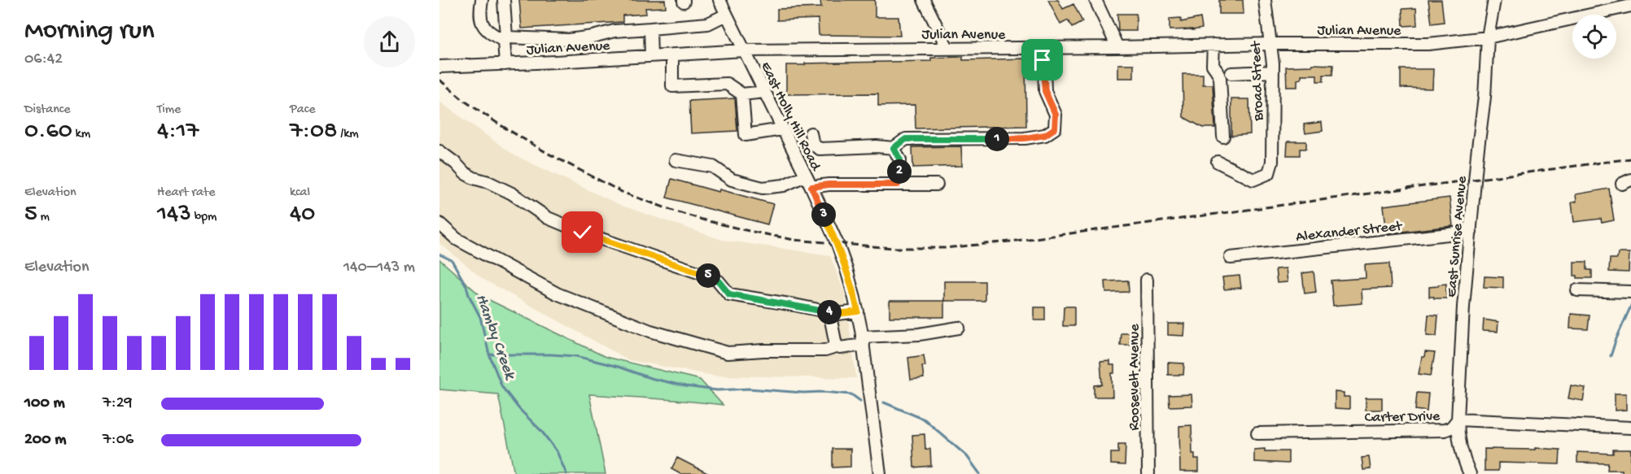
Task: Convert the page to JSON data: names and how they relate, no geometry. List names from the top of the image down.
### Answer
{
  "streets": {
    "street": [
      "Julian Avenue",
      "Broad Street",
      "East Holly Hill Road",
      "Alexander Street",
      "East Sunrise Avenue",
      "Roosevelt Avenue",
      "Carter Drive"
    ]
  },
  "crossings": [
    ["Julian Avenue", "Broad Street"],
    ["Julian Avenue", "East Holly Hill Road"],
    ["Julian Avenue", "East Sunrise Avenue"],
    ["Alexander Street", "East Sunrise Avenue"],
    ["East Sunrise Avenue", "Carter Drive"]
  ],
  "water": ["Hamby Creek"],
  "page": {
    "heading": ["Morning run", "06:42"],
    "stats": [
      ["Distance", "0.60 km"],
      ["Time", "4:17"],
      ["Pace", "7:08 /km"],
      ["Elevation", "5 m"],
      ["Heart rate", "143 bpm"],
      ["kcal", "40"]
    ],
    "pins": [
      "1",
      "2",
      "3",
      "5",
      "4"
    ],
    "chart": ["Elevation", "140–143 m"],
    "list": [
      {
        "name": "100 m",
        "note": "7:29"
      },
      {
        "name": "200 m",
        "note": "7:06"
      }
    ]
  }
}
